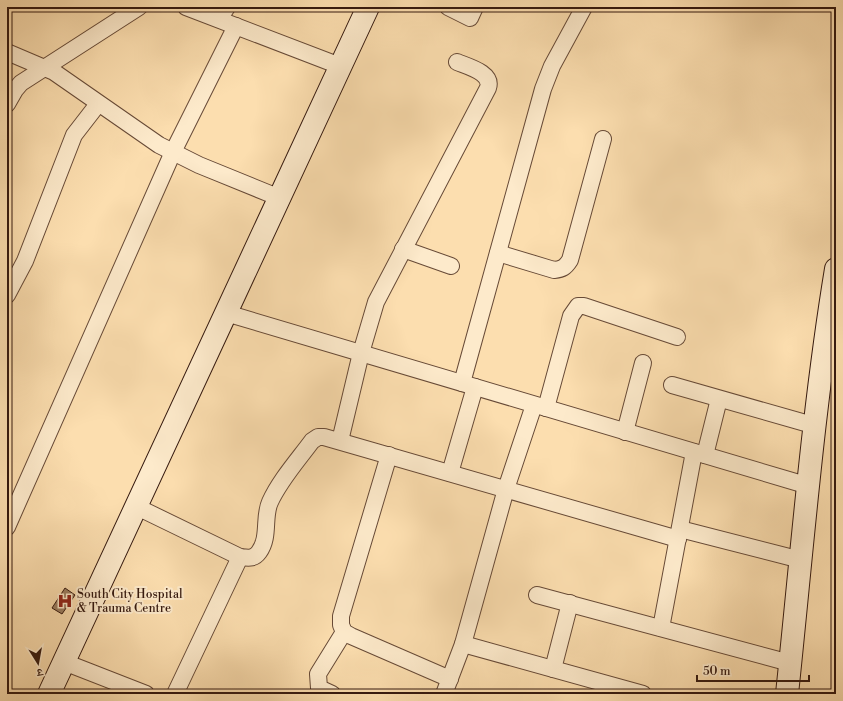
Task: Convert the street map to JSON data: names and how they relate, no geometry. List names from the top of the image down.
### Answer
{
  "places": {
    "hospital": ["South City Hospital & Trauma Centre"]
  },
  "scale_bar": "50 m",
  "north": "bottom"
}
